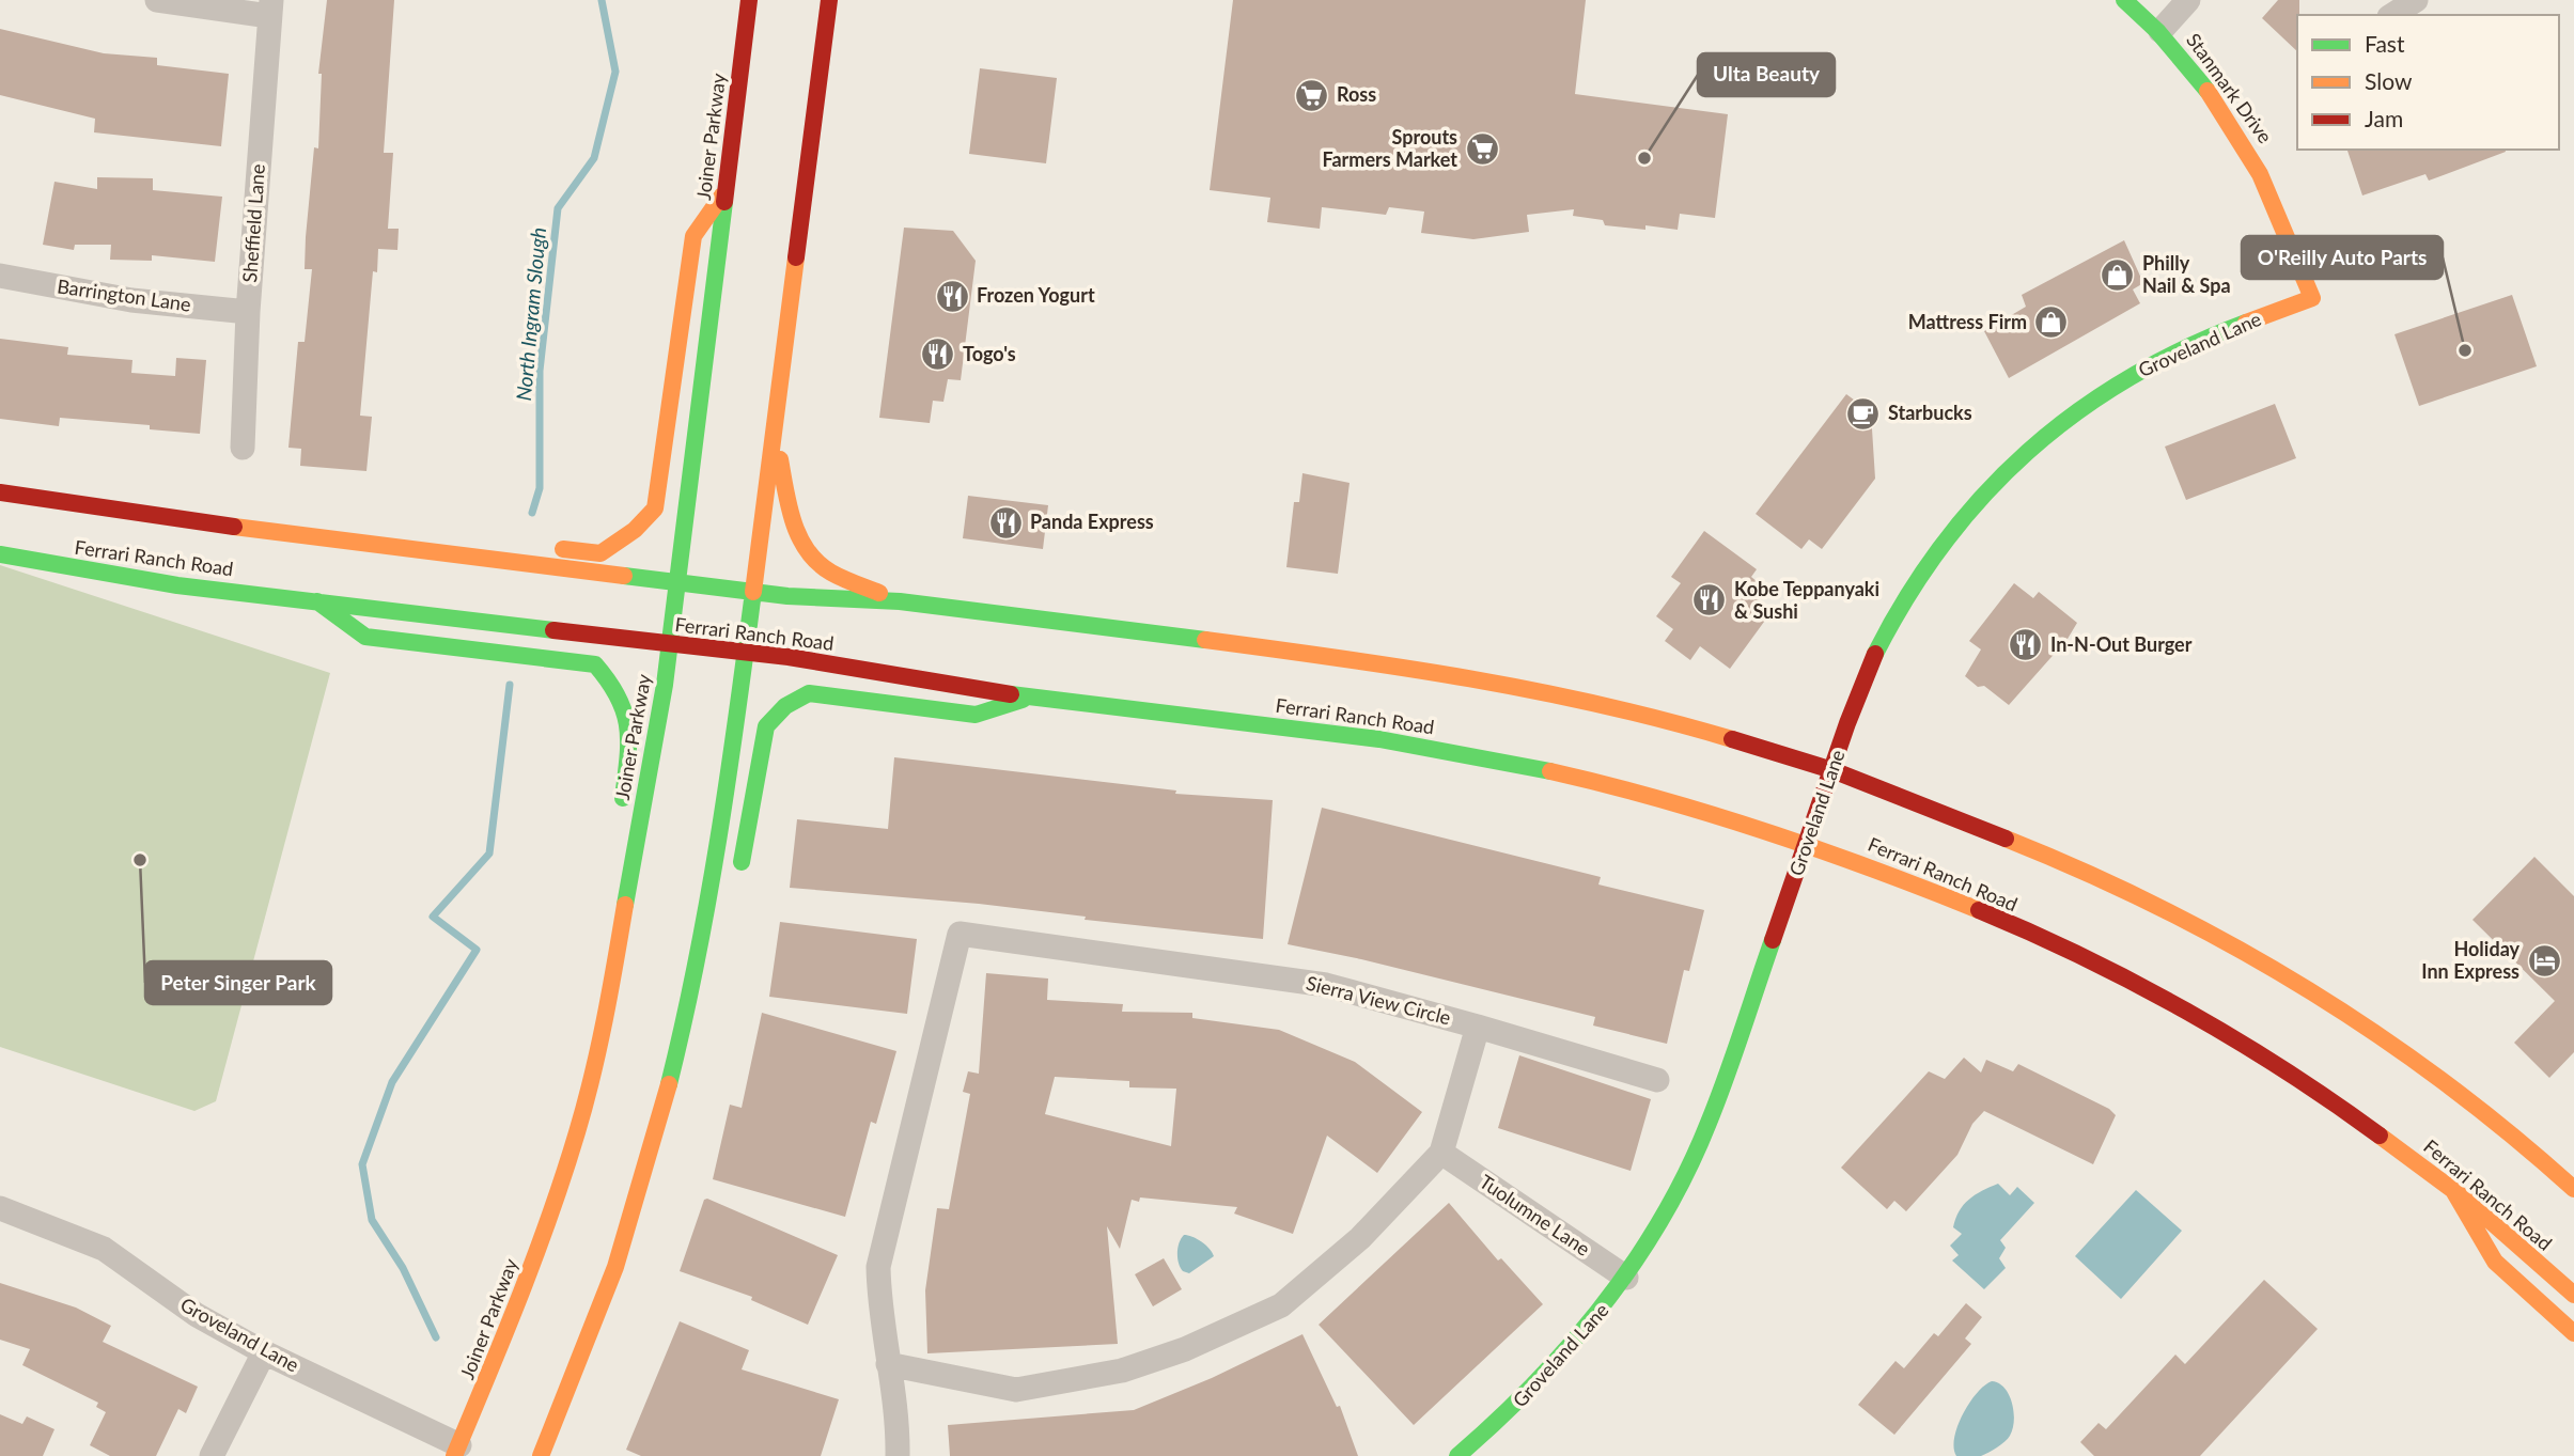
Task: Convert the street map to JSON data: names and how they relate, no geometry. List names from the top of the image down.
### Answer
{
  "streets": {
    "main road": [
      "Stanmark Drive",
      "Joiner Parkway",
      "Groveland Lane",
      "Ferrari Ranch Road"
    ],
    "street": [
      "Sheffield Lane",
      "Barrington Lane",
      "Sierra View Circle",
      "Tuolumne Lane"
    ]
  },
  "crossings": [
    ["Stanmark Drive", "Groveland Lane"],
    ["Joiner Parkway", "Groveland Lane"],
    ["Joiner Parkway", "Ferrari Ranch Road"],
    ["Sheffield Lane", "Barrington Lane"],
    ["Groveland Lane", "Ferrari Ranch Road"],
    ["Groveland Lane", "Tuolumne Lane"],
    ["Sierra View Circle", "Tuolumne Lane"]
  ],
  "water": ["North Ingram Slough"],
  "places": {
    "supermarket": ["Ross", "Sprouts Farmers Market"],
    "other": ["Ulta Beauty", "O'Reilly Auto Parts", "Peter Singer Park"],
    "shop": ["Philly Nail & Spa", "Mattress Firm"],
    "restaurant": [
      "Frozen Yogurt",
      "Togo's",
      "Panda Express",
      "Kobe Teppanyaki & Sushi",
      "In-N-Out Burger"
    ],
    "cafe": ["Starbucks"],
    "hotel": ["Holiday Inn Express"]
  },
  "legend": ["Fast", "Slow", "Jam"]
}
